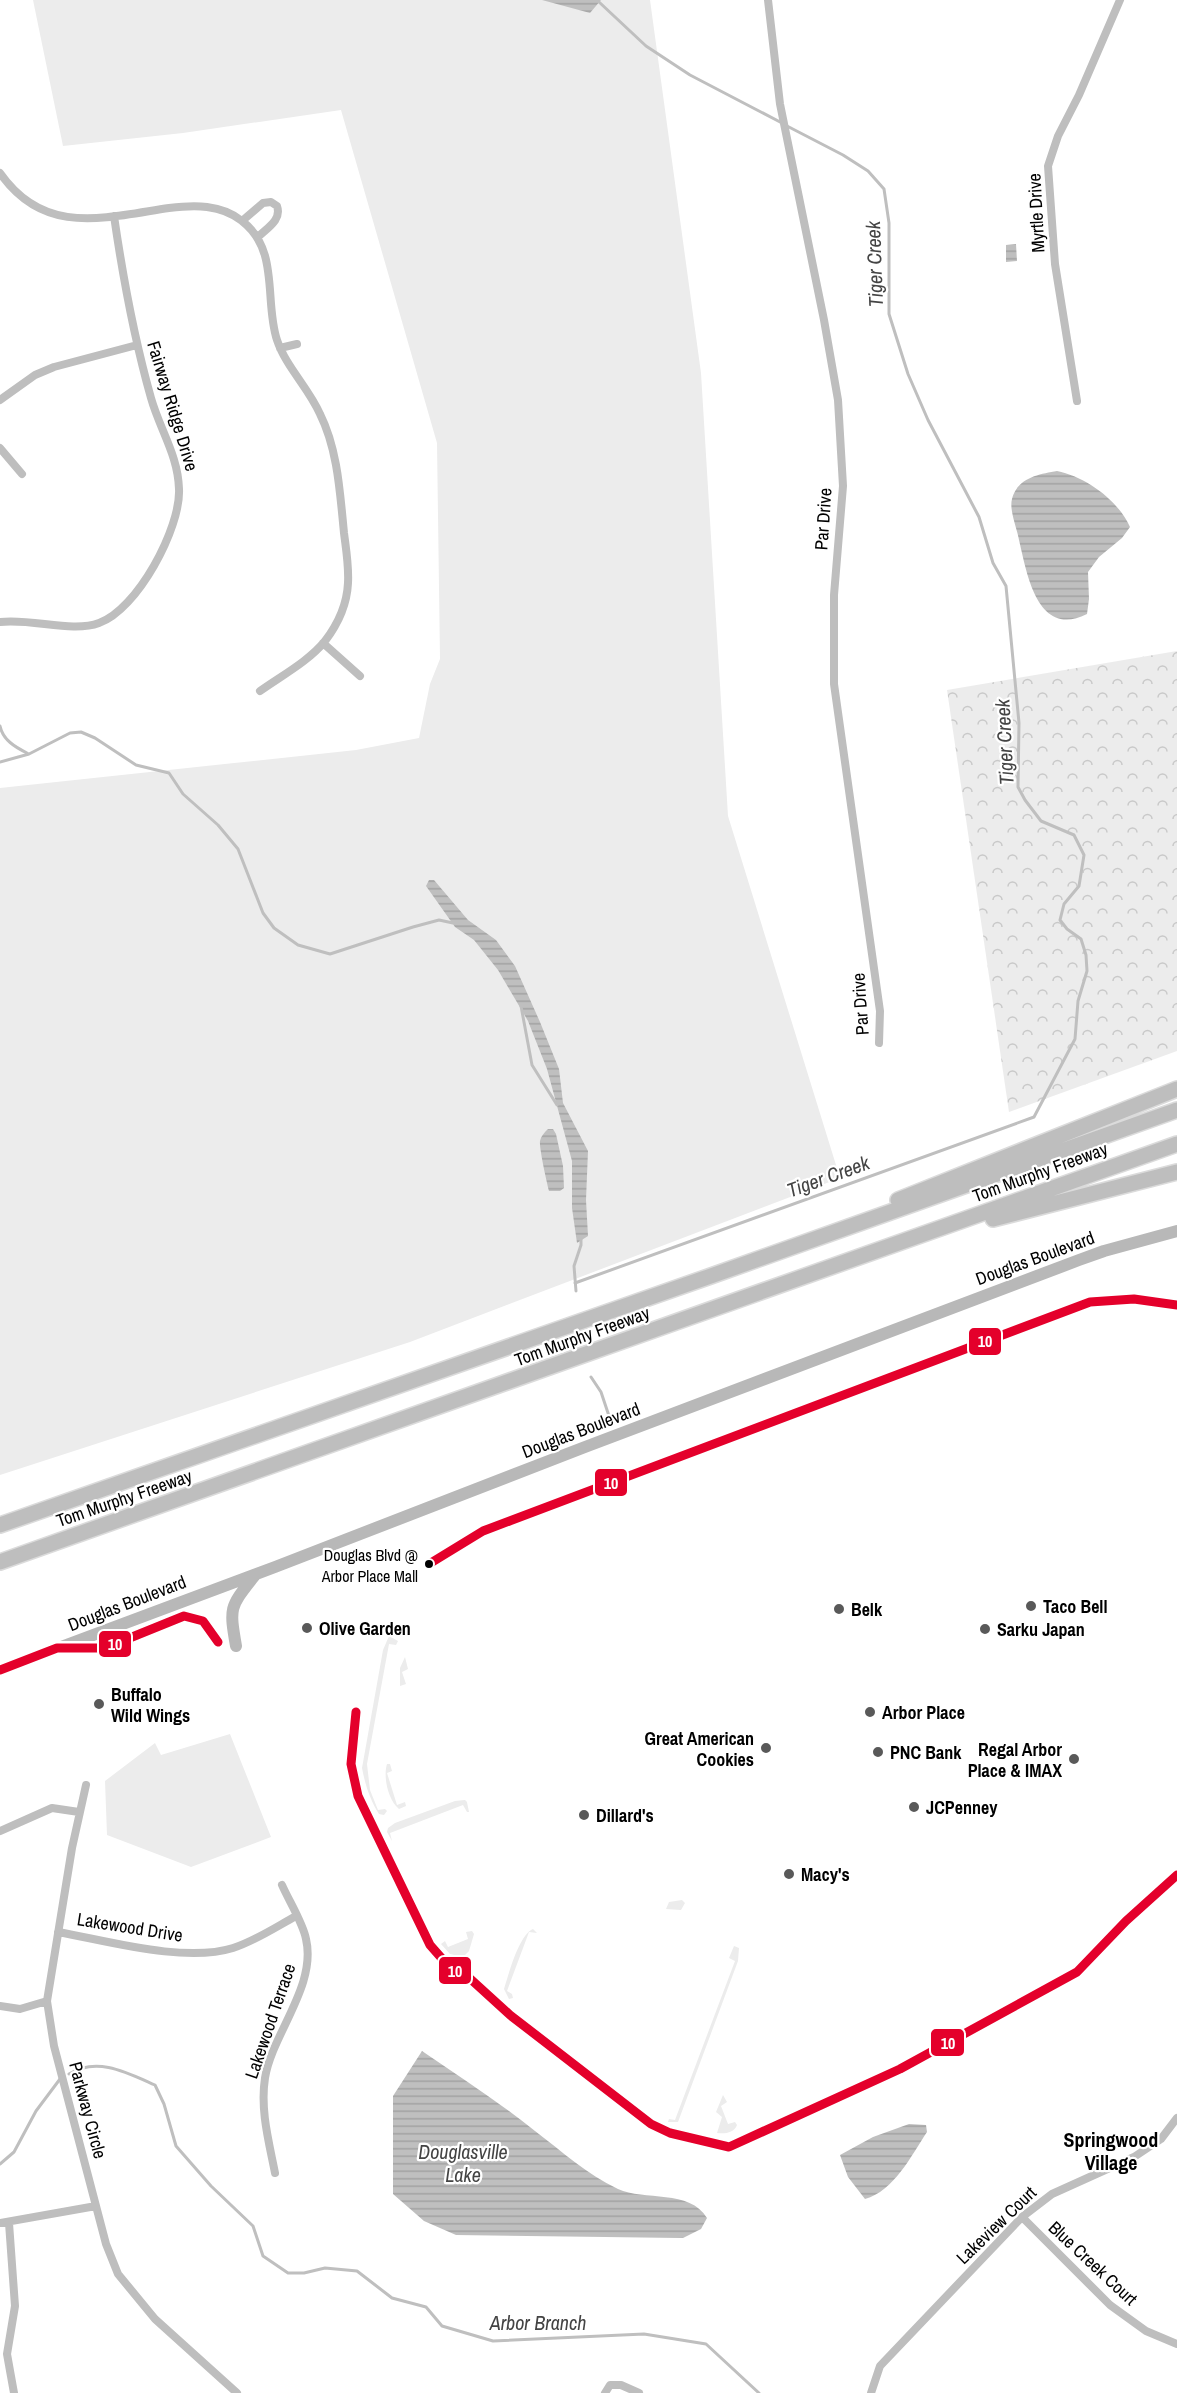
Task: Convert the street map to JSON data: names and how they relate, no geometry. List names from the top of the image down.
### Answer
{
  "streets": {
    "highway": ["Tom Murphy Freeway"],
    "main road": ["Douglas Boulevard"],
    "street": [
      "Myrtle Drive",
      "Fairway Ridge Drive",
      "Par Drive",
      "Lakewood Drive",
      "Lakewood Terrace",
      "Parkway Circle",
      "Lakeview Court",
      "Blue Creek Court"
    ]
  },
  "crossings": [
    ["Lakewood Drive", "Lakewood Terrace"],
    ["Lakewood Drive", "Parkway Circle"],
    ["Lakeview Court", "Blue Creek Court"]
  ],
  "districts": ["Springwood Village"],
  "water": ["Tiger Creek", "Douglasville Lake", "Arbor Branch"],
  "places": [
    "Douglas Blvd @ Arbor Place Mall",
    "Taco Bell",
    "Belk",
    "Olive Garden",
    "Sarku Japan",
    "Buffalo Wild Wings",
    "Arbor Place",
    "Great American Cookies",
    "PNC Bank",
    "Regal Arbor Place & IMAX",
    "JCPenney",
    "Dillard's",
    "Macy's"
  ],
  "lines": ["transit line 10"]
}
